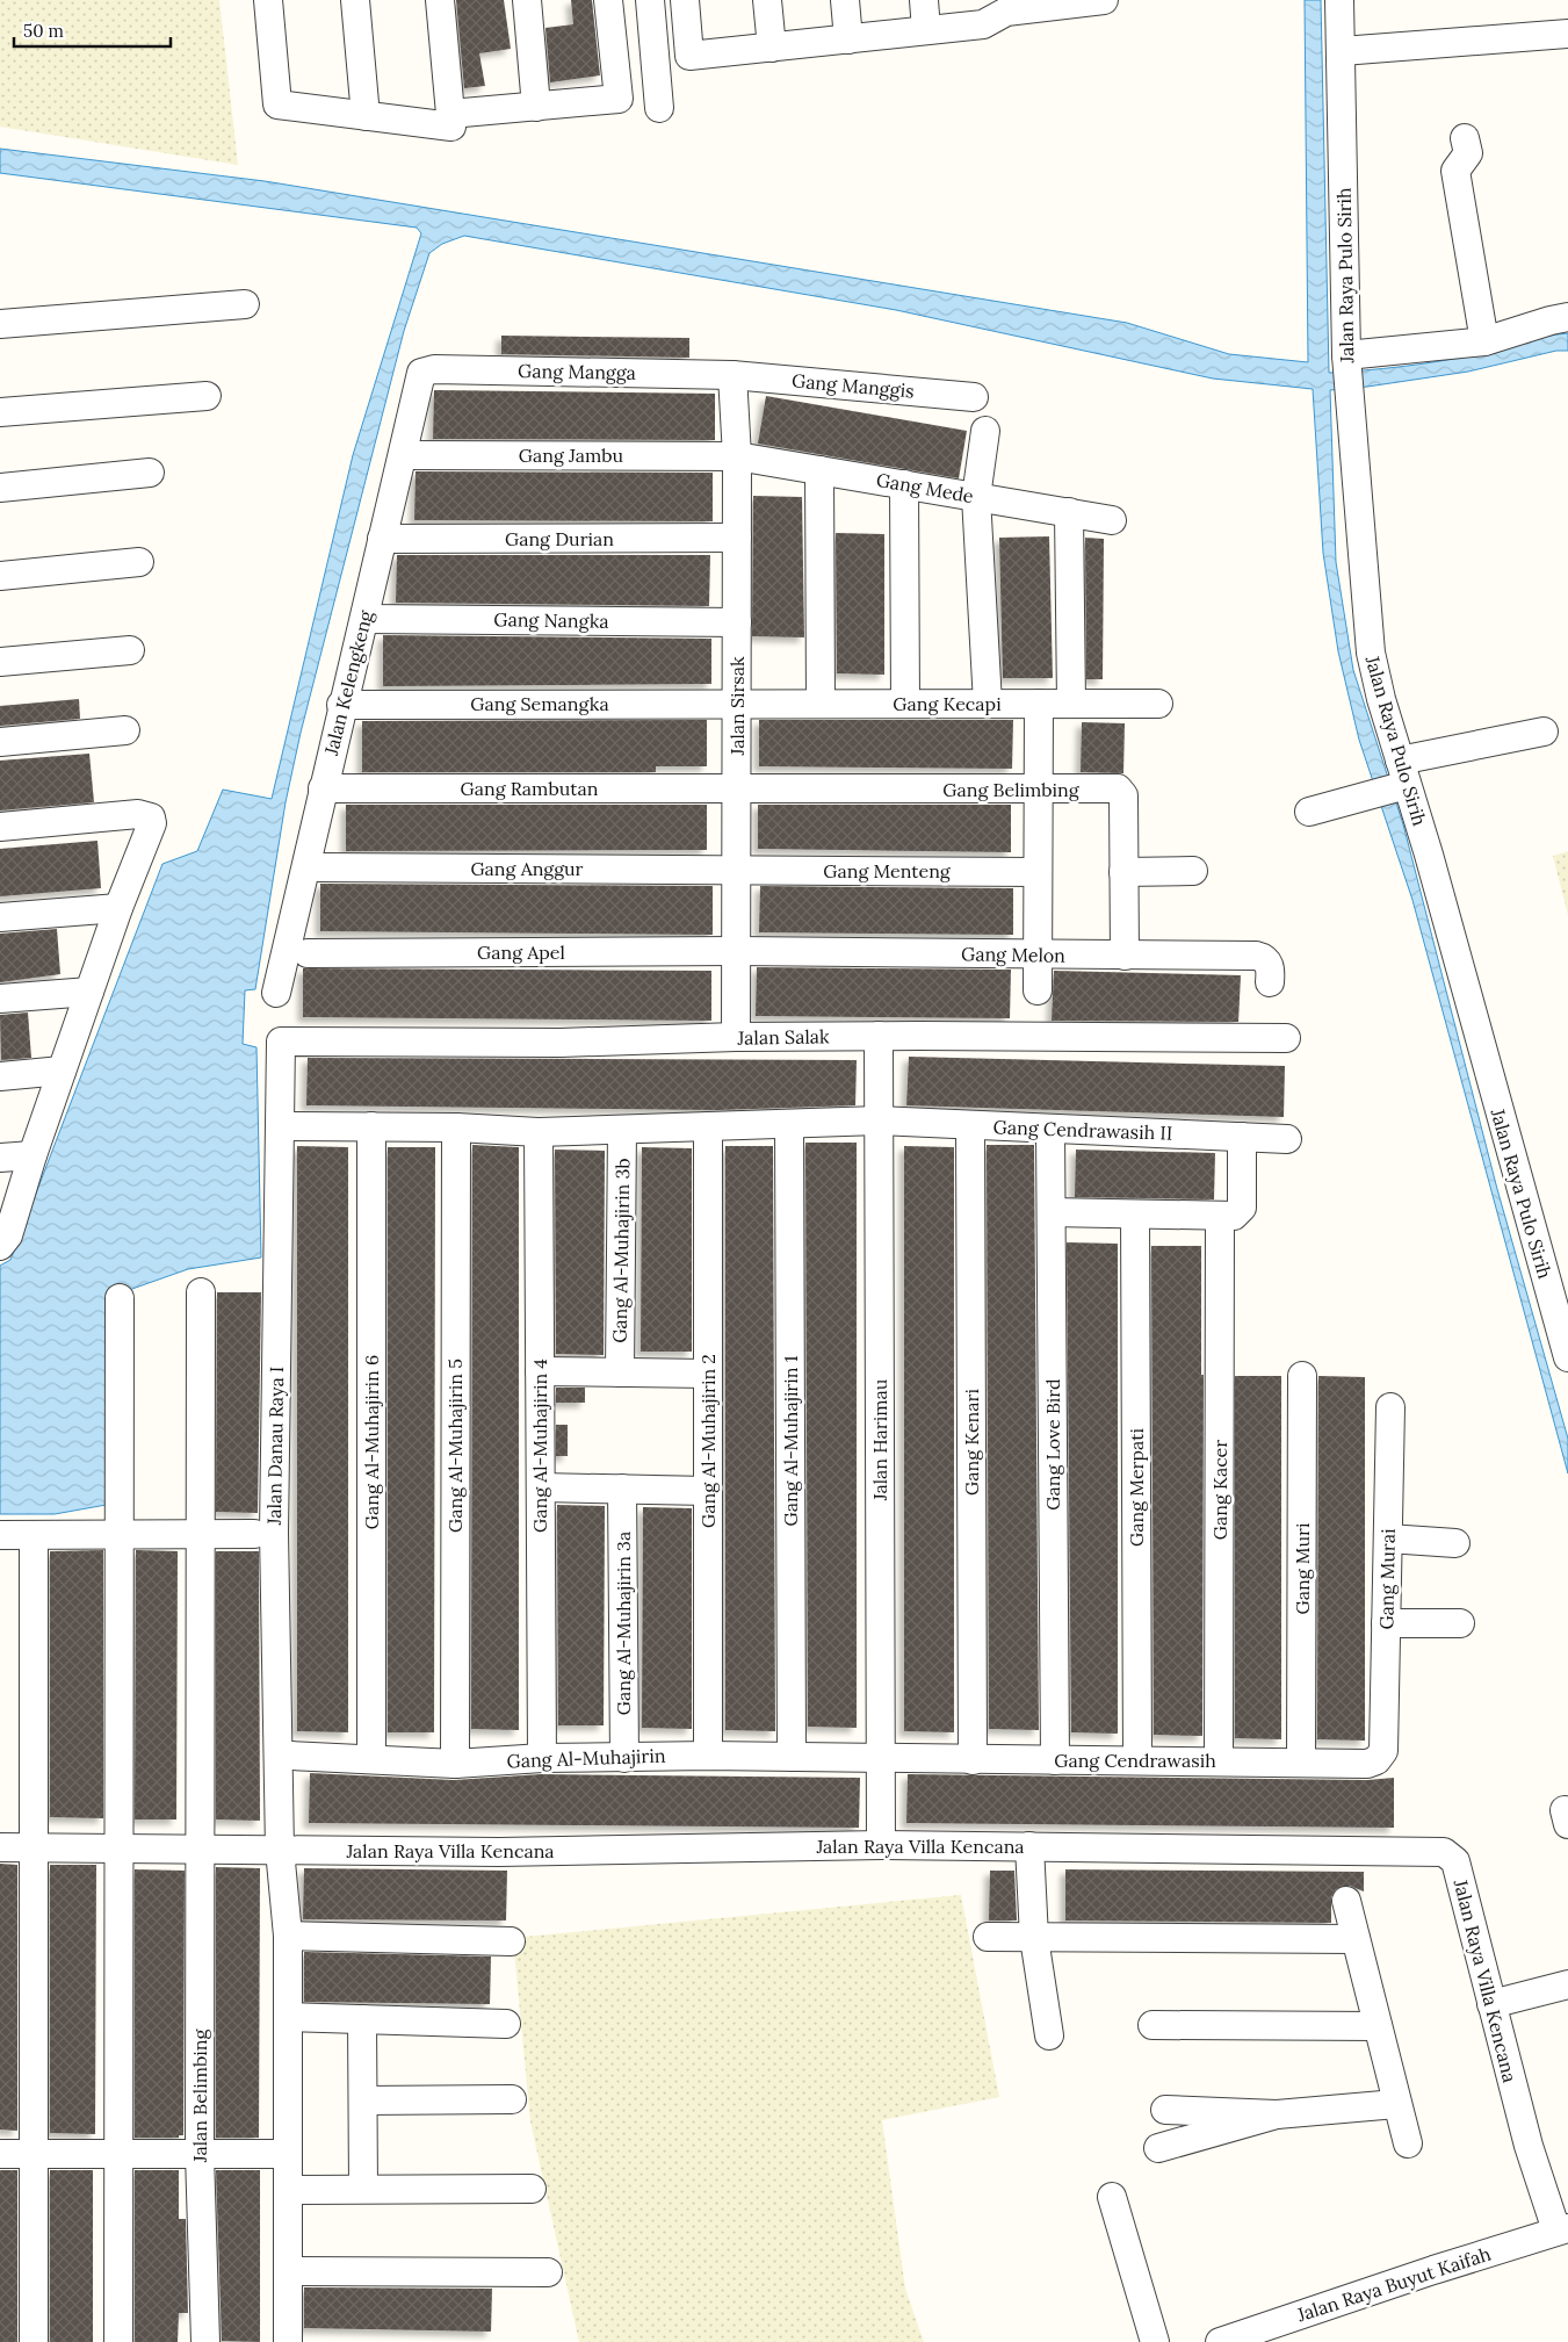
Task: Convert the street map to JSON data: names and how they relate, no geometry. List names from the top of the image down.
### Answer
{
  "streets": {
    "street": [
      "Jalan Raya Pulo Sirih",
      "Gang Mangga",
      "Gang Manggis",
      "Gang Jambu",
      "Gang Mede",
      "Gang Durian",
      "Gang Nangka",
      "Jalan Kelengkeng",
      "Gang Semangka",
      "Gang Kecapi",
      "Jalan Sirsak",
      "Gang Rambutan",
      "Gang Belimbing",
      "Gang Anggur",
      "Gang Menteng",
      "Gang Apel",
      "Gang Melon",
      "Jalan Salak",
      "Gang Cendrawasih II",
      "Gang Al-Muhajirin 3b",
      "Jalan Harimau",
      "Gang Al-Muhajirin 2",
      "Gang Al-Muhajirin 1",
      "Gang Al-Muhajirin 6",
      "Gang Kenari",
      "Gang Love Bird",
      "Jalan Danau Raya I",
      "Gang Al-Muhajirin 5",
      "Gang Al-Muhajirin 4",
      "Gang Merpati",
      "Gang Kacer",
      "Gang Muri",
      "Gang Murai",
      "Gang Al-Muhajirin 3a",
      "Gang Al-Muhajirin",
      "Gang Cendrawasih",
      "Jalan Raya Villa Kencana",
      "Jalan Belimbing",
      "Jalan Raya Buyut Kaifah"
    ]
  },
  "crossings": [
    ["Gang Mangga", "Gang Manggis"],
    ["Gang Mangga", "Jalan Kelengkeng"],
    ["Gang Mangga", "Jalan Sirsak"],
    ["Gang Manggis", "Jalan Sirsak"],
    ["Gang Jambu", "Gang Mede"],
    ["Gang Jambu", "Jalan Kelengkeng"],
    ["Gang Jambu", "Jalan Sirsak"],
    ["Gang Mede", "Jalan Sirsak"],
    ["Gang Durian", "Jalan Kelengkeng"],
    ["Gang Durian", "Jalan Sirsak"],
    ["Gang Nangka", "Jalan Kelengkeng"],
    ["Gang Nangka", "Jalan Sirsak"],
    ["Jalan Kelengkeng", "Gang Semangka"],
    ["Jalan Kelengkeng", "Gang Rambutan"],
    ["Gang Semangka", "Gang Kecapi"],
    ["Gang Semangka", "Jalan Sirsak"],
    ["Gang Kecapi", "Jalan Sirsak"],
    ["Jalan Sirsak", "Gang Rambutan"],
    ["Jalan Sirsak", "Gang Belimbing"],
    ["Jalan Sirsak", "Gang Anggur"],
    ["Jalan Sirsak", "Gang Menteng"],
    ["Jalan Sirsak", "Gang Apel"],
    ["Jalan Sirsak", "Gang Melon"],
    ["Jalan Sirsak", "Jalan Salak"],
    ["Gang Rambutan", "Gang Belimbing"],
    ["Gang Belimbing", "Gang Melon"],
    ["Gang Anggur", "Gang Menteng"],
    ["Gang Apel", "Gang Melon"],
    ["Jalan Salak", "Jalan Harimau"],
    ["Jalan Salak", "Jalan Danau Raya I"],
    ["Gang Cendrawasih II", "Gang Al-Muhajirin 3b"],
    ["Gang Cendrawasih II", "Jalan Harimau"],
    ["Gang Cendrawasih II", "Gang Al-Muhajirin 2"],
    ["Gang Cendrawasih II", "Gang Al-Muhajirin 1"],
    ["Gang Cendrawasih II", "Gang Al-Muhajirin 6"],
    ["Gang Cendrawasih II", "Gang Kenari"],
    ["Gang Cendrawasih II", "Gang Love Bird"],
    ["Gang Cendrawasih II", "Gang Al-Muhajirin 5"],
    ["Gang Cendrawasih II", "Gang Al-Muhajirin 4"],
    ["Jalan Harimau", "Gang Al-Muhajirin"],
    ["Jalan Harimau", "Gang Cendrawasih"],
    ["Jalan Harimau", "Jalan Raya Villa Kencana"],
    ["Gang Al-Muhajirin 2", "Gang Al-Muhajirin"],
    ["Gang Al-Muhajirin 1", "Gang Al-Muhajirin"],
    ["Gang Al-Muhajirin 6", "Gang Al-Muhajirin"],
    ["Gang Kenari", "Gang Cendrawasih"],
    ["Gang Love Bird", "Gang Cendrawasih"],
    ["Jalan Danau Raya I", "Jalan Raya Villa Kencana"],
    ["Gang Al-Muhajirin 5", "Gang Al-Muhajirin"],
    ["Gang Al-Muhajirin 4", "Gang Al-Muhajirin"],
    ["Gang Merpati", "Gang Cendrawasih"],
    ["Gang Kacer", "Gang Cendrawasih"],
    ["Gang Muri", "Gang Cendrawasih"],
    ["Gang Murai", "Gang Cendrawasih"],
    ["Gang Al-Muhajirin 3a", "Gang Al-Muhajirin"],
    ["Gang Al-Muhajirin", "Gang Cendrawasih"],
    ["Jalan Raya Villa Kencana", "Jalan Belimbing"],
    ["Jalan Raya Villa Kencana", "Jalan Raya Buyut Kaifah"]
  ],
  "scale_bar": "50 m"
}
